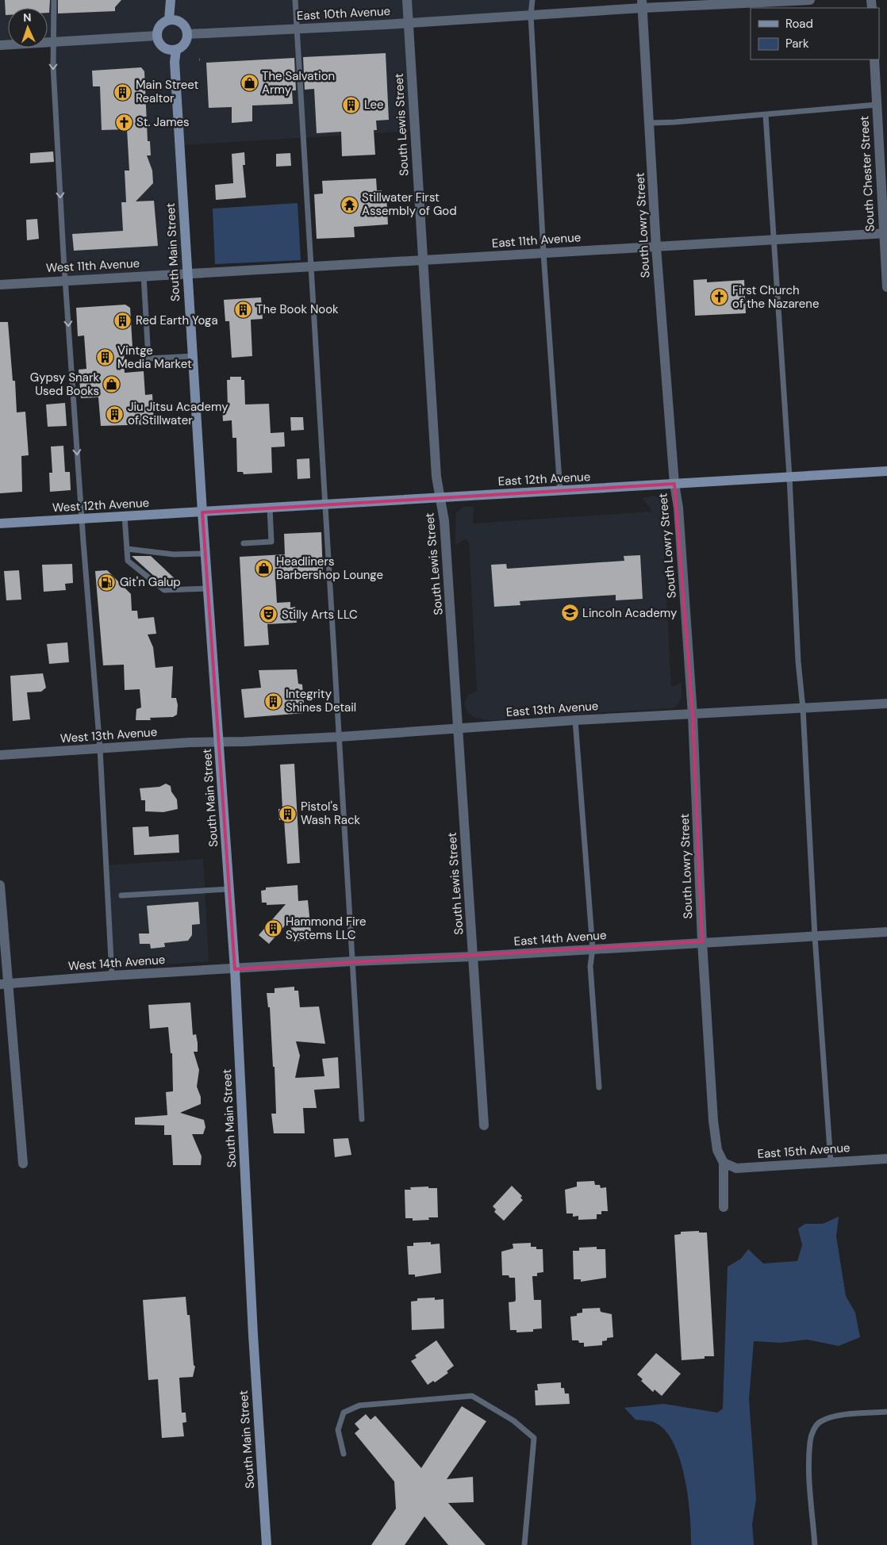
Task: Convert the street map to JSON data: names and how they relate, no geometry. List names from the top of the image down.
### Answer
{
  "streets": {
    "main road": ["South Main Street", "East 12th Avenue", "West 12th Avenue"],
    "street": [
      "East 10th Avenue",
      "South Lewis Street",
      "South Chester Street",
      "South Lowry Street",
      "East 11th Avenue",
      "West 11th Avenue",
      "East 13th Avenue",
      "West 13th Avenue",
      "East 14th Avenue",
      "West 14th Avenue",
      "East 15th Avenue"
    ]
  },
  "crossings": [
    ["East 10th Avenue", "South Lewis Street"],
    ["East 10th Avenue", "South Lowry Street"],
    ["East 10th Avenue", "South Main Street"],
    ["South Lewis Street", "East 11th Avenue"],
    ["South Lewis Street", "East 12th Avenue"],
    ["South Lewis Street", "East 13th Avenue"],
    ["South Lewis Street", "East 14th Avenue"],
    ["South Chester Street", "East 11th Avenue"],
    ["South Lowry Street", "East 11th Avenue"],
    ["South Lowry Street", "East 12th Avenue"],
    ["South Lowry Street", "East 13th Avenue"],
    ["South Lowry Street", "East 14th Avenue"],
    ["South Lowry Street", "East 15th Avenue"],
    ["East 11th Avenue", "South Main Street"],
    ["East 11th Avenue", "West 11th Avenue"],
    ["South Main Street", "West 11th Avenue"],
    ["South Main Street", "East 12th Avenue"],
    ["South Main Street", "West 12th Avenue"],
    ["South Main Street", "East 13th Avenue"],
    ["South Main Street", "West 13th Avenue"],
    ["South Main Street", "East 14th Avenue"],
    ["South Main Street", "West 14th Avenue"],
    ["East 12th Avenue", "West 12th Avenue"],
    ["East 13th Avenue", "West 13th Avenue"],
    ["East 14th Avenue", "West 14th Avenue"]
  ],
  "places": {
    "shop": ["The Salvation Army", "Gypsy Snark Used Books", "Headliners Barbershop Lounge"],
    "building": [
      "Main Street Realtor",
      "Lee",
      "The Book Nook",
      "Red Earth Yoga",
      "Vintge Media Market",
      "Jiu Jitsu Academy of Stillwater",
      "Integrity Shines Detail",
      "Pistol's Wash Rack",
      "Hammond Fire Systems LLC"
    ],
    "church": ["St. James", "First Church of the Nazarene"],
    "temple": ["Stillwater First Assembly of God"],
    "fuel station": ["Git'n Galup"],
    "school or university": ["Lincoln Academy"],
    "theatre": ["Stilly Arts LLC"]
  },
  "legend": ["Road", "Park"],
  "north": "top"
}
